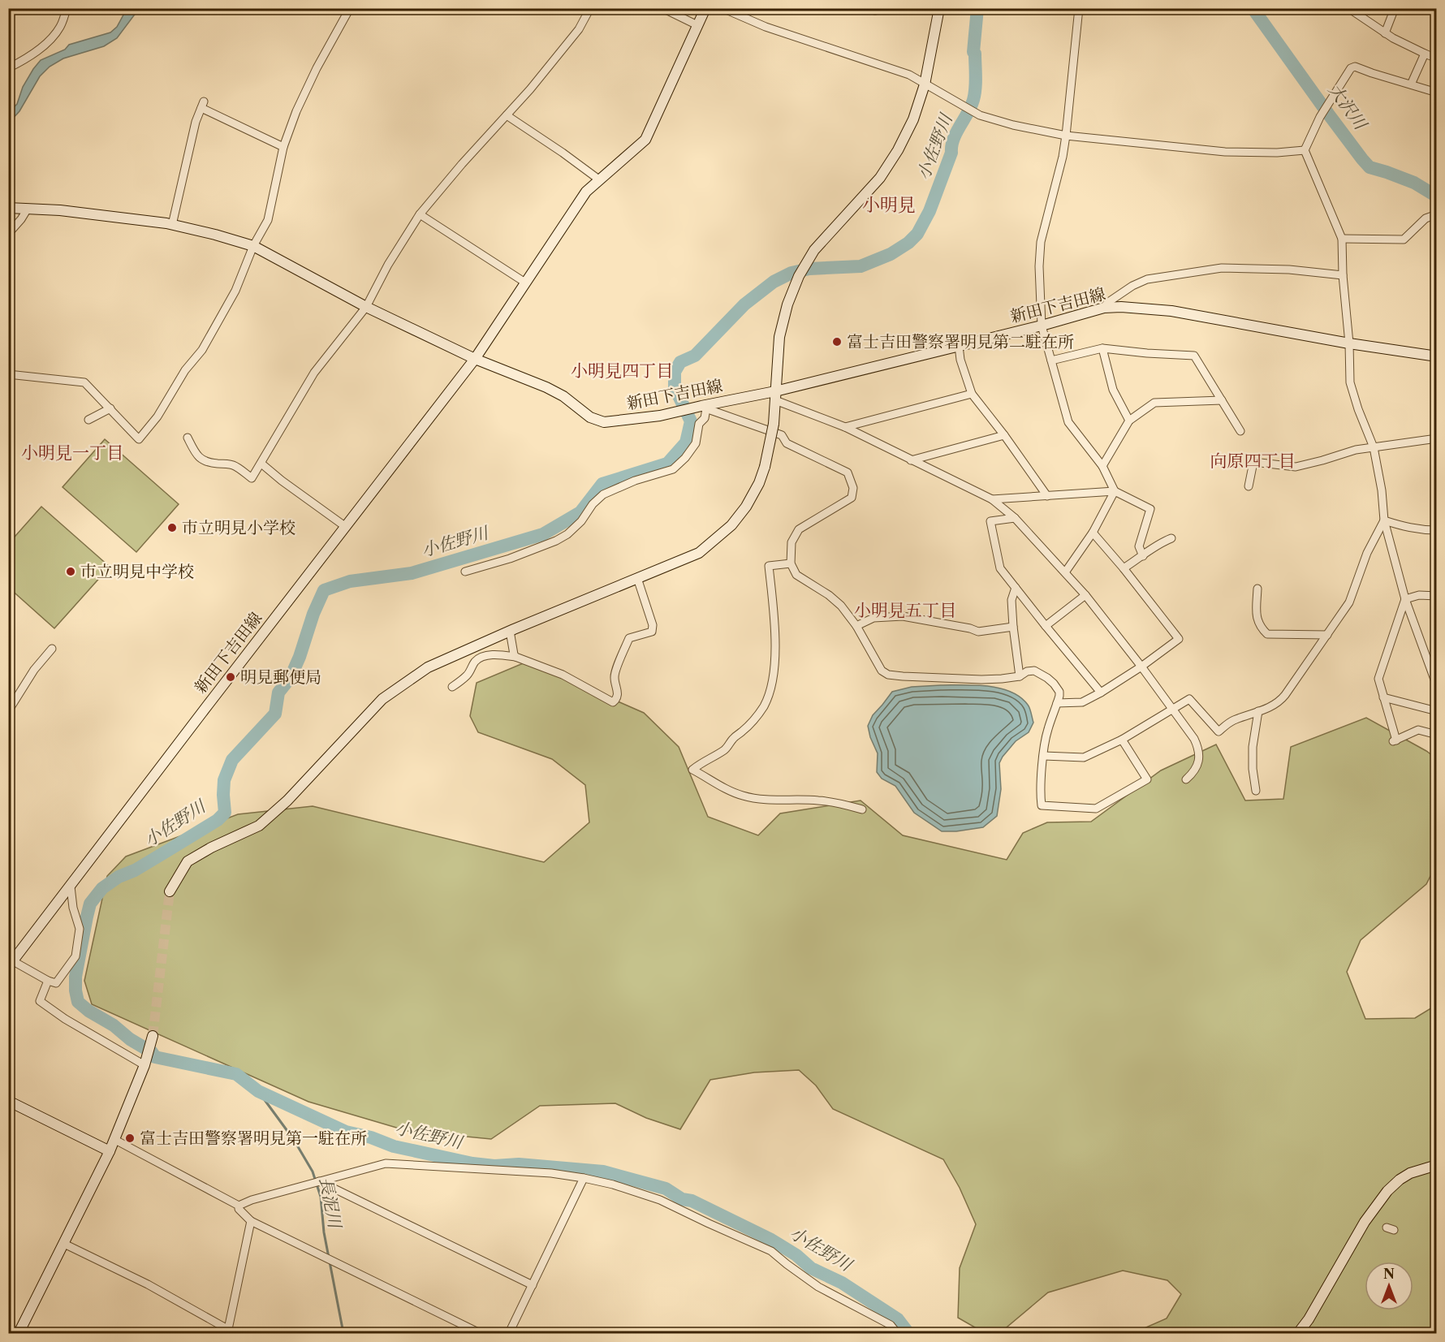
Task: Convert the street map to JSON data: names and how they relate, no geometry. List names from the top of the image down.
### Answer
{
  "streets": {
    "main road": ["新田下吉田線"]
  },
  "districts": [
    "小明見",
    "小明見四丁目",
    "小明見一丁目",
    "向原四丁目",
    "小明見五丁目"
  ],
  "water": ["大沢川", "小佐野川", "長泥川"],
  "places": [
    "富士吉田警察署明見第二駐在所",
    "市立明見小学校",
    "市立明見中学校",
    "明見郵便局",
    "富士吉田警察署明見第一駐在所"
  ],
  "north": "top"
}
